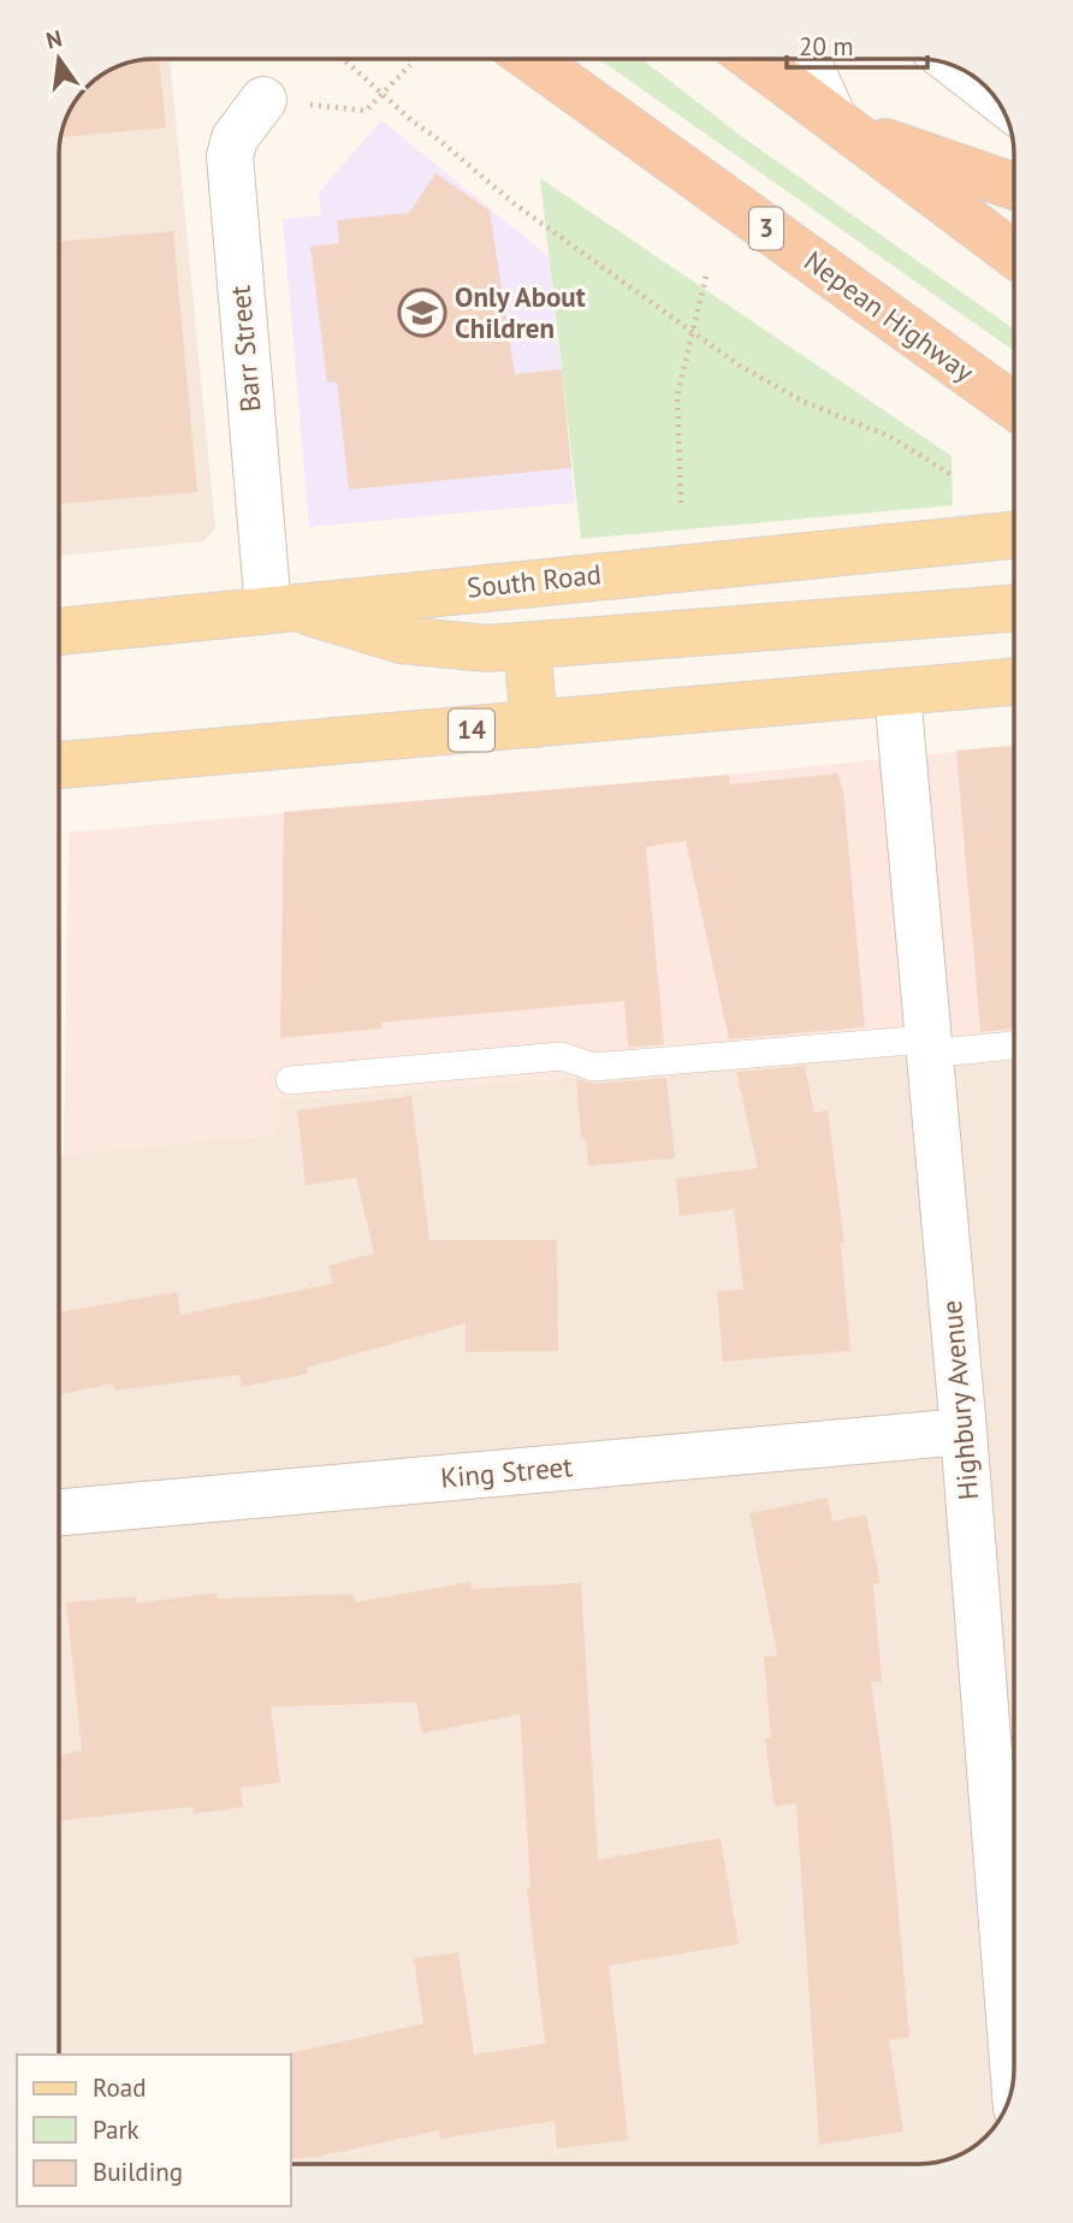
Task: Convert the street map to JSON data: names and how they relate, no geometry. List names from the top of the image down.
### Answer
{
  "streets": {
    "highway": ["3", "Nepean Highway"],
    "main road": ["South Road", "14"],
    "street": ["Barr Street", "Highbury Avenue", "King Street"]
  },
  "crossings": [
    ["Barr Street", "South Road"],
    ["14", "Highbury Avenue"],
    ["Highbury Avenue", "King Street"]
  ],
  "places": {
    "school or university": ["Only About Children"]
  },
  "legend": ["Road", "Park", "Building"],
  "scale_bar": "20 m",
  "north": "top"
}
